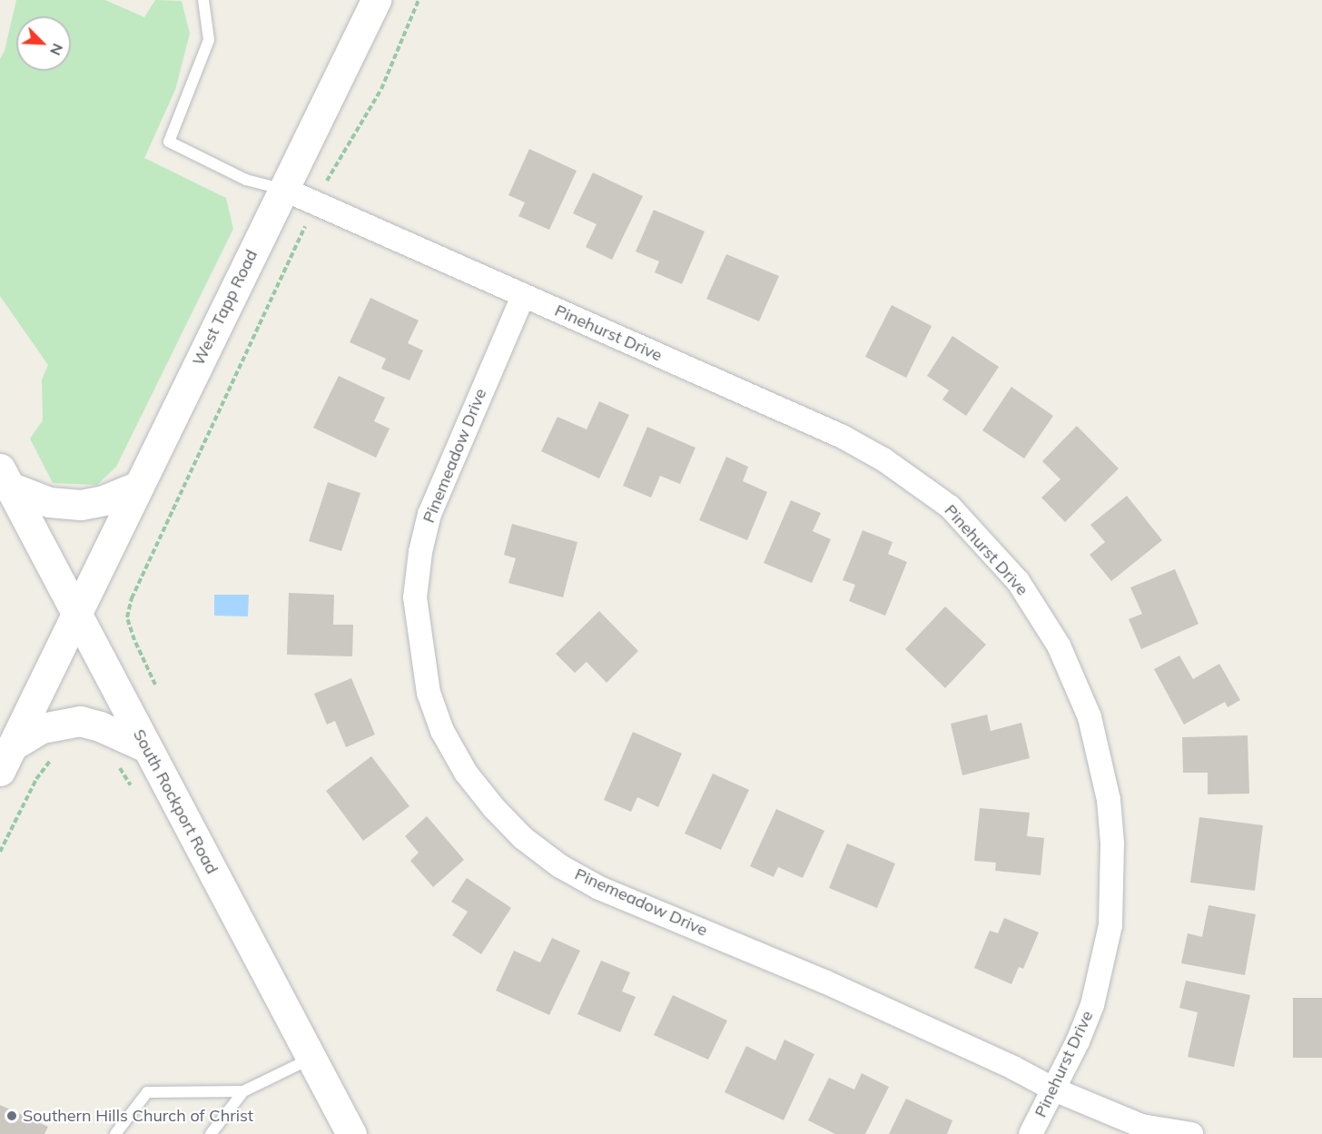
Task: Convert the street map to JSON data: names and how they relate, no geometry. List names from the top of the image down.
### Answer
{
  "streets": {
    "main road": ["West Tapp Road", "South Rockport Road"],
    "street": ["Pinehurst Drive", "Pinemeadow Drive"]
  },
  "crossings": [
    ["West Tapp Road", "Pinehurst Drive"],
    ["West Tapp Road", "South Rockport Road"],
    ["Pinehurst Drive", "Pinemeadow Drive"]
  ],
  "places": ["Southern Hills Church of Christ"],
  "north": "bottom right"
}
